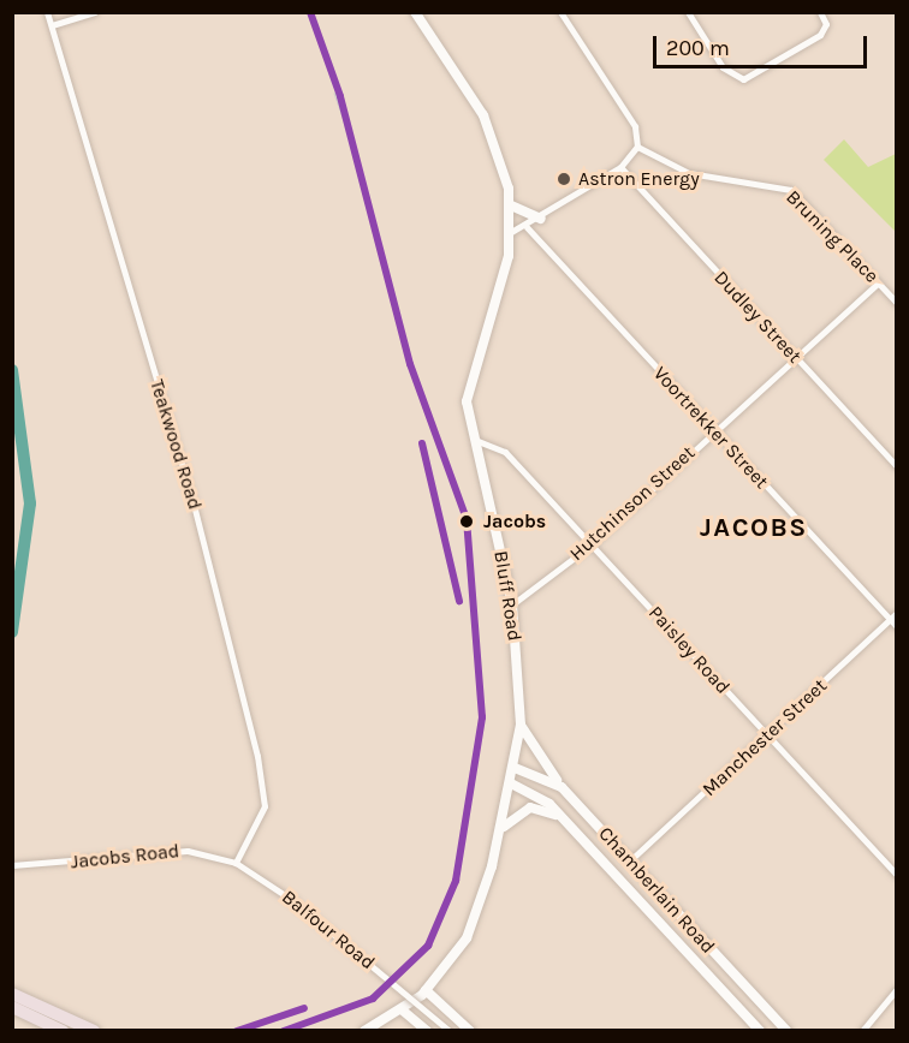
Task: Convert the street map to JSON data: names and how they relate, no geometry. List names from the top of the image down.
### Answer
{
  "streets": {
    "main road": ["Bluff Road", "Chamberlain Road"],
    "street": [
      "Bruning Place",
      "Dudley Street",
      "Voortrekker Street",
      "Teakwood Road",
      "Hutchinson Street",
      "Paisley Road",
      "Manchester Street",
      "Jacobs Road",
      "Balfour Road"
    ]
  },
  "crossings": [
    ["Bruning Place", "Hutchinson Street"],
    ["Dudley Street", "Hutchinson Street"],
    ["Voortrekker Street", "Hutchinson Street"],
    ["Voortrekker Street", "Manchester Street"],
    ["Teakwood Road", "Jacobs Road"],
    ["Teakwood Road", "Balfour Road"],
    ["Hutchinson Street", "Bluff Road"],
    ["Hutchinson Street", "Paisley Road"],
    ["Bluff Road", "Paisley Road"],
    ["Bluff Road", "Chamberlain Road"],
    ["Paisley Road", "Manchester Street"],
    ["Manchester Street", "Chamberlain Road"],
    ["Jacobs Road", "Balfour Road"]
  ],
  "districts": ["JACOBS"],
  "places": ["Astron Energy", "Jacobs"],
  "scale_bar": "200 m"
}
